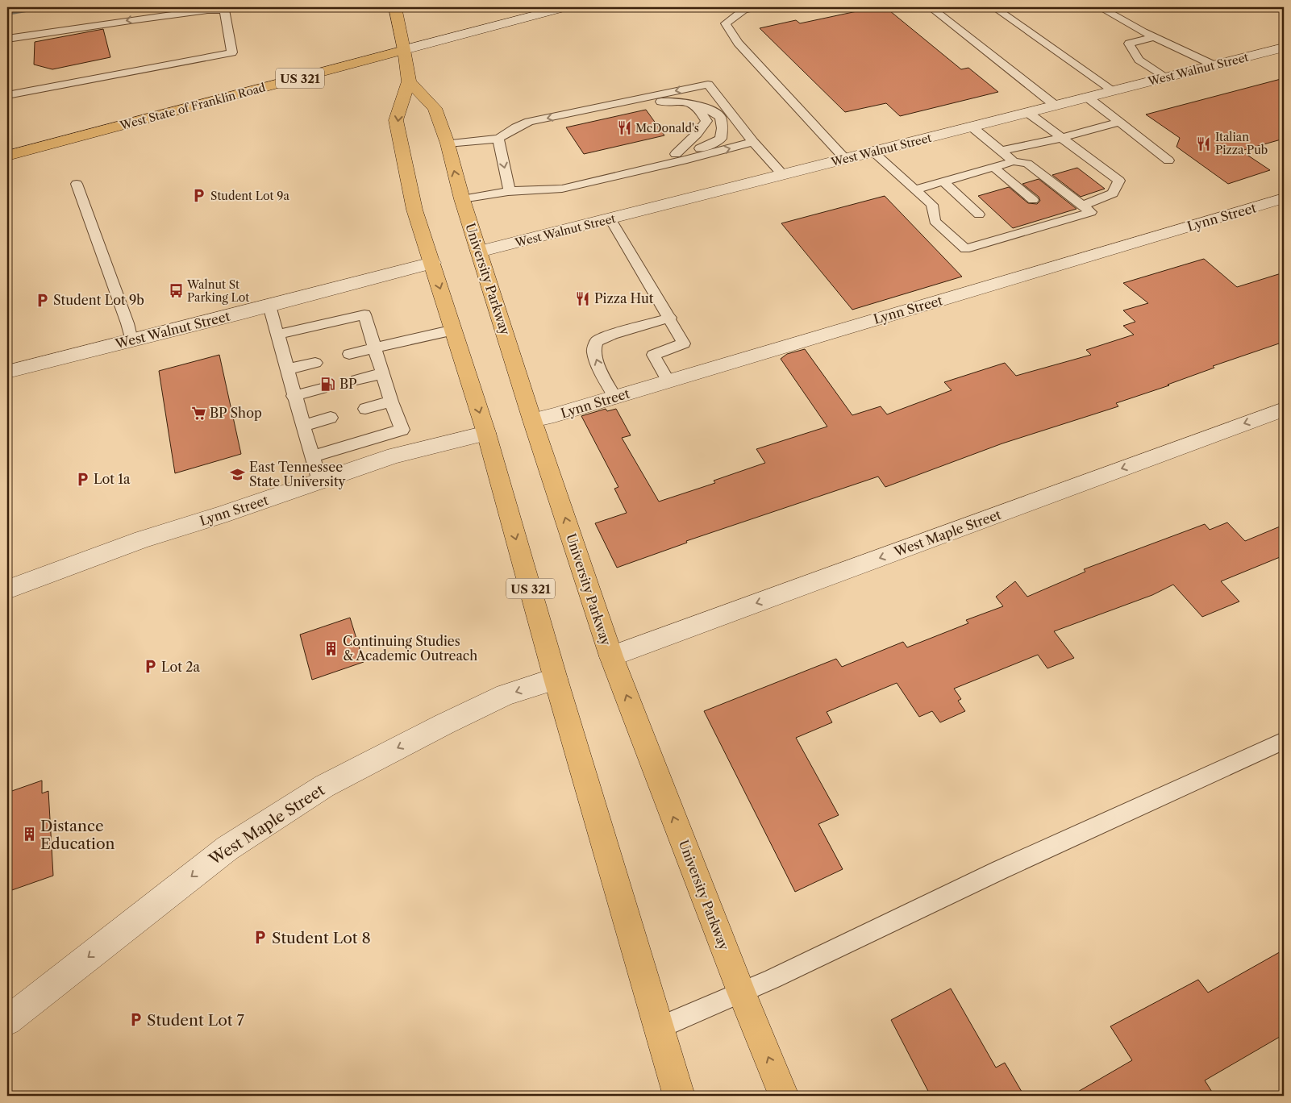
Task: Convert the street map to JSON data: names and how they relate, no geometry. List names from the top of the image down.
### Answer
{
  "streets": {
    "main road": ["US 321", "West State of Franklin Road", "University Parkway"],
    "street": ["West Walnut Street", "Lynn Street", "West Maple Street"]
  },
  "crossings": [
    ["West Walnut Street", "US 321"],
    ["West Walnut Street", "University Parkway"],
    ["US 321", "West State of Franklin Road"],
    ["US 321", "Lynn Street"],
    ["US 321", "University Parkway"],
    ["US 321", "West Maple Street"],
    ["Lynn Street", "University Parkway"],
    ["University Parkway", "West Maple Street"]
  ],
  "one_way": ["West Maple Street"],
  "places": {
    "restaurant": ["McDonald's", "Italian Pizza Pub", "Pizza Hut"],
    "parking": [
      "Student Lot 9a",
      "Student Lot 9b",
      "Lot 1a",
      "Lot 2a",
      "Student Lot 8",
      "Student Lot 7"
    ],
    "bus stop": ["Walnut St Parking Lot"],
    "fuel station": ["BP"],
    "supermarket": ["BP Shop"],
    "school or university": ["East Tennessee State University"],
    "building": ["Continuing Studies & Academic Outreach", "Distance Education"]
  }
}
